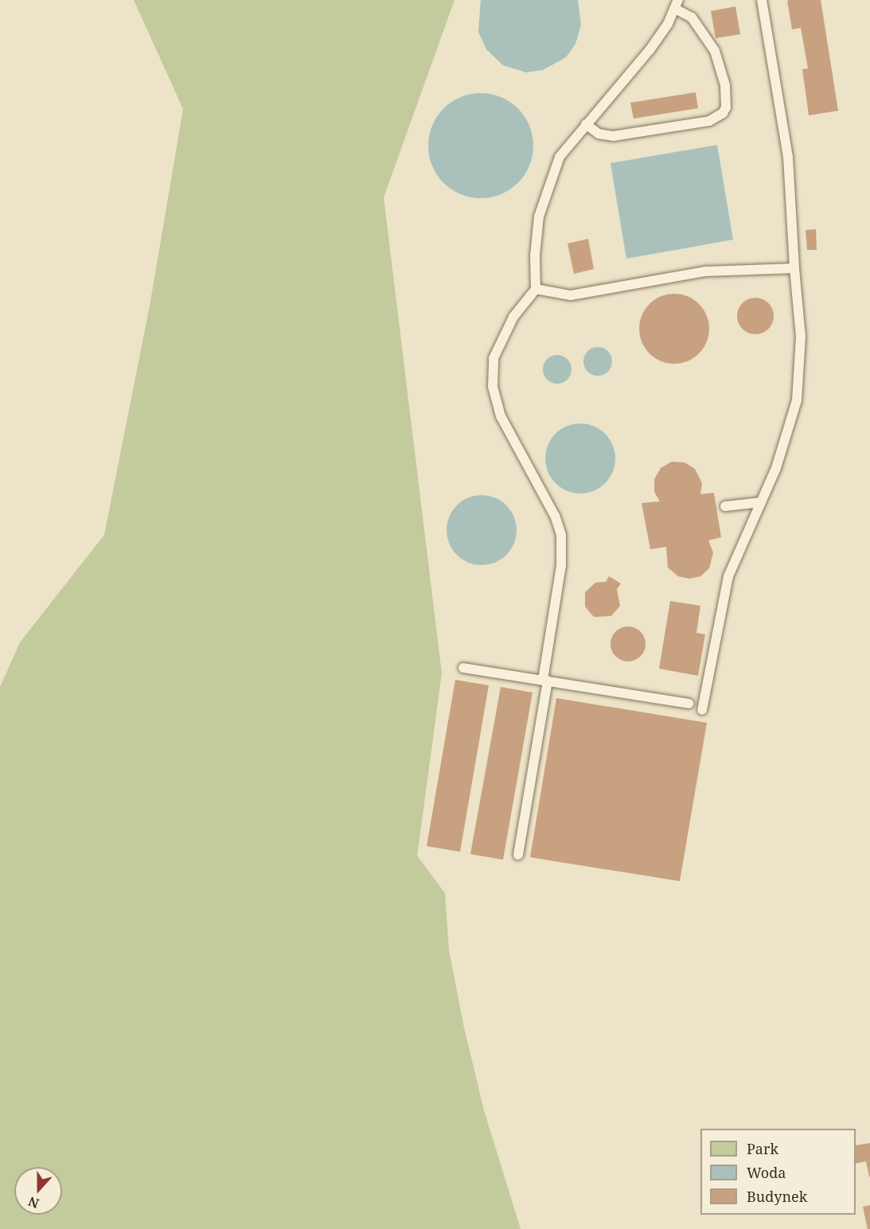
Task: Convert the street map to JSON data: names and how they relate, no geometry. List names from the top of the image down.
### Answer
{
  "legend": ["Park", "Woda", "Budynek"],
  "north": "bottom"
}
